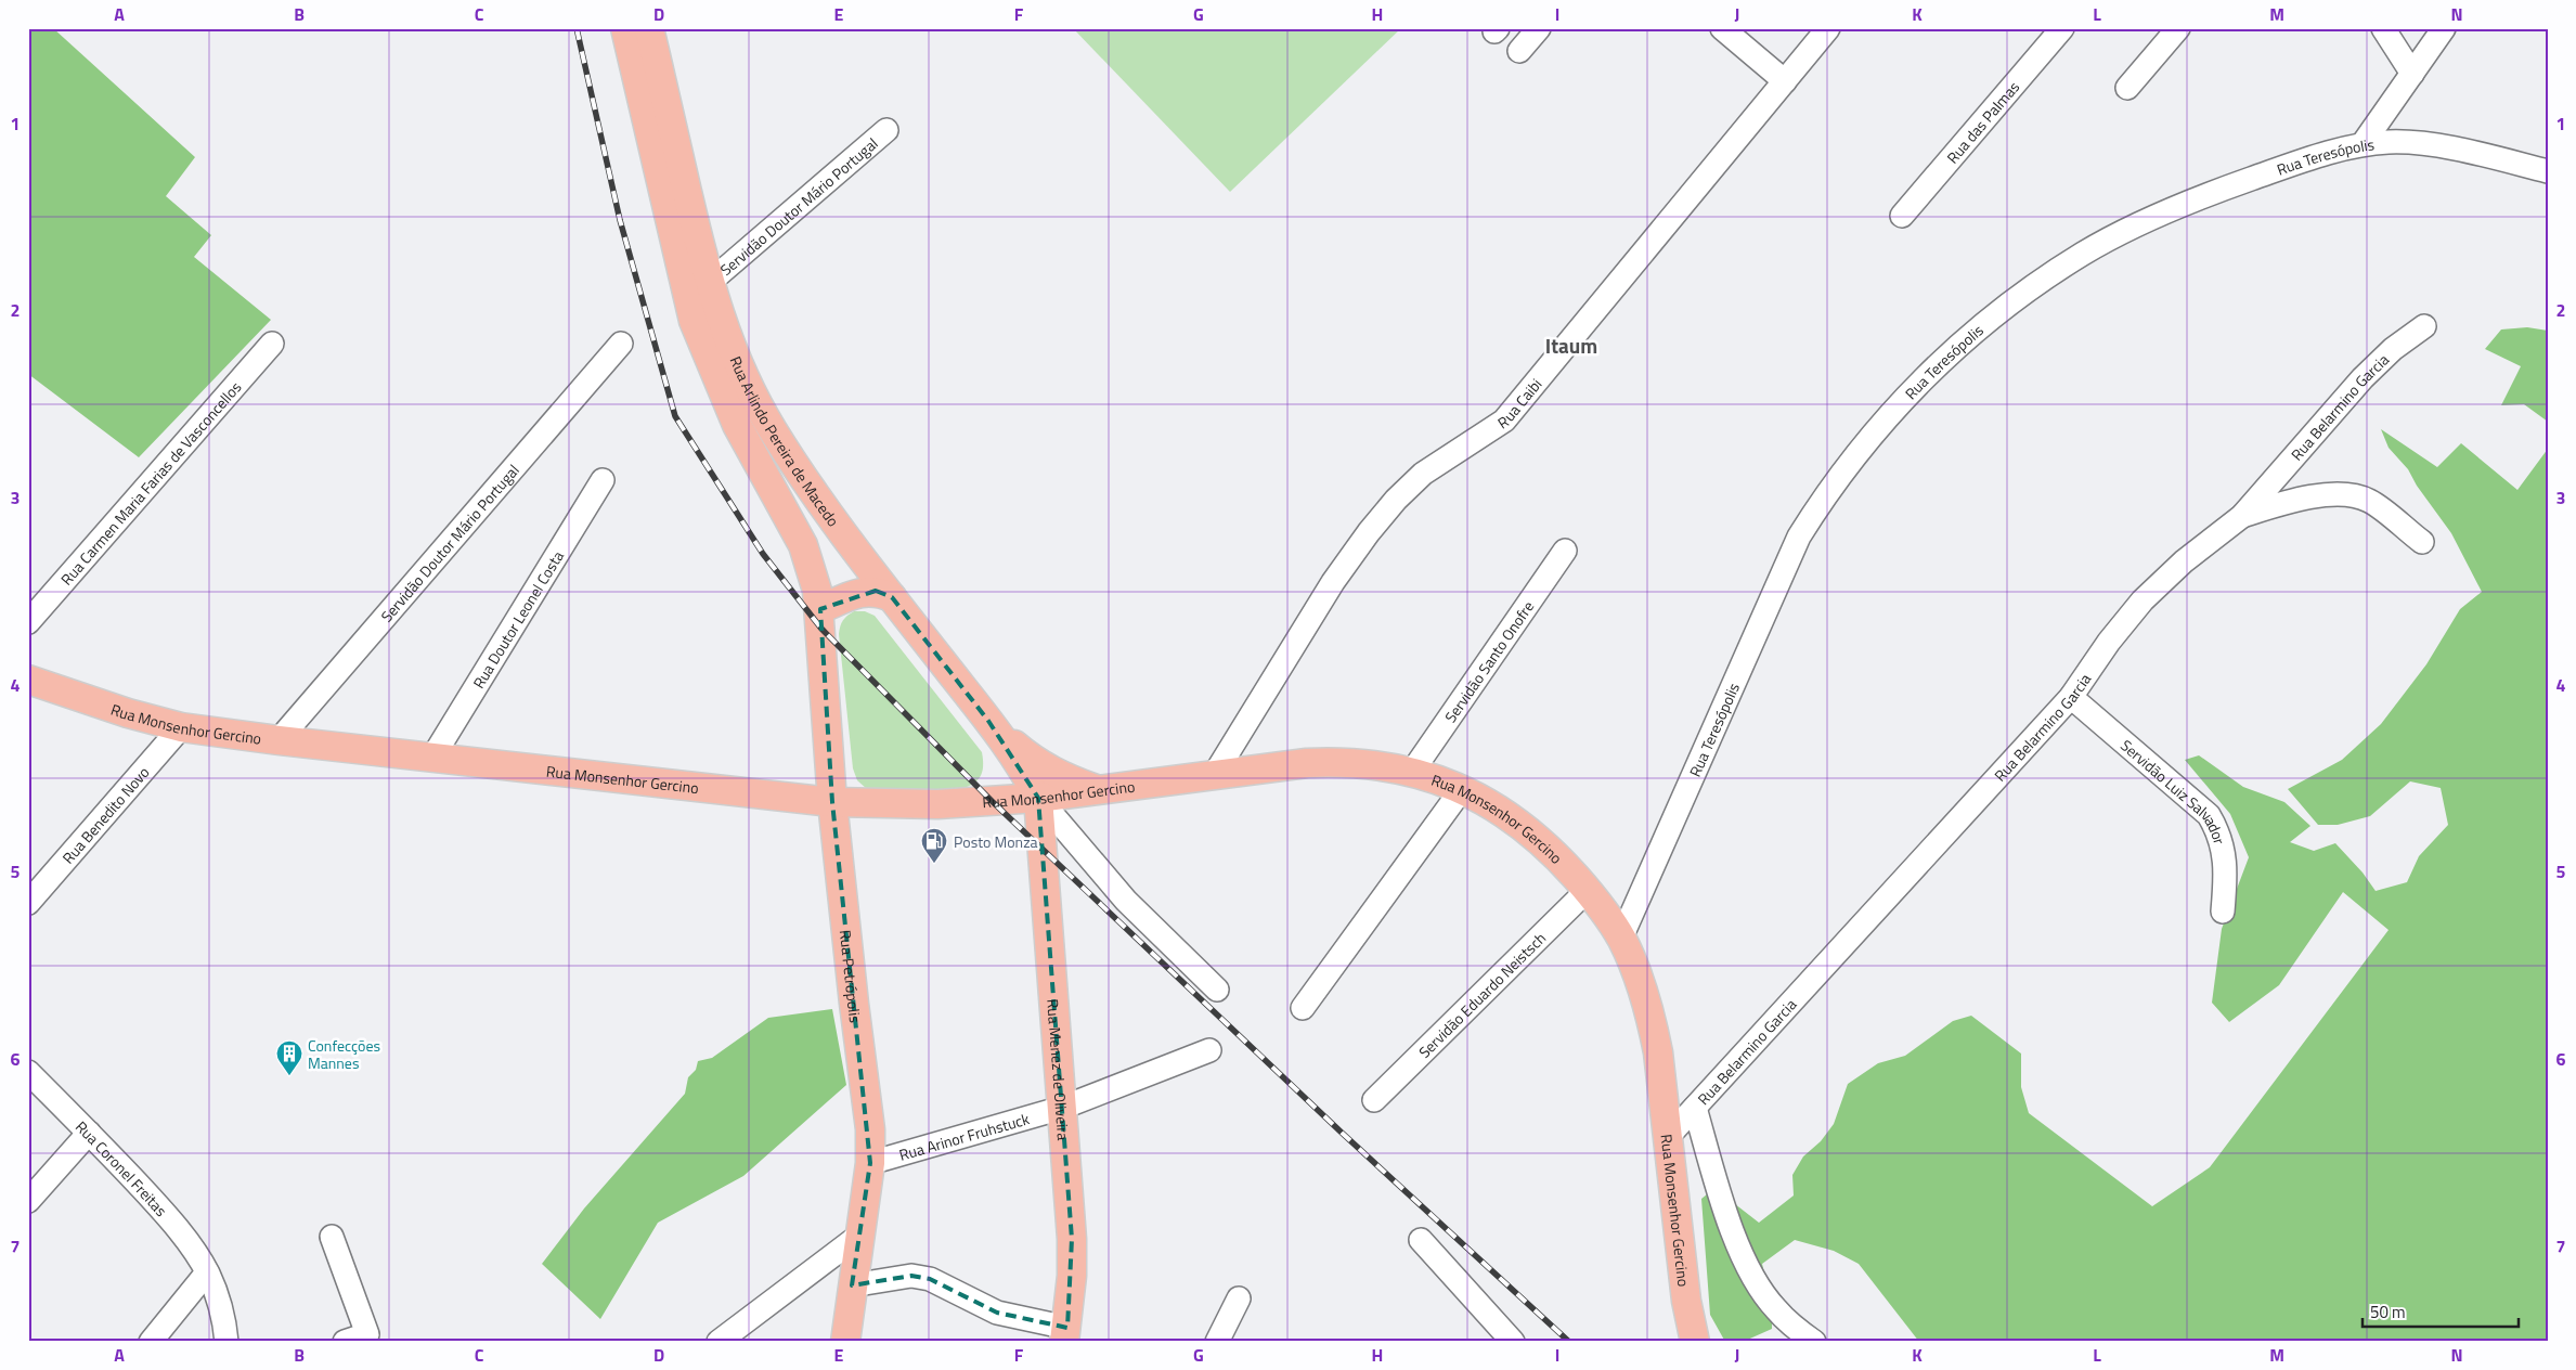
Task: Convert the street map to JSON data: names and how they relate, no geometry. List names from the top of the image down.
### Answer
{
  "streets": {
    "main road": [
      "Rua Arlindo Pereira de Macedo",
      "Rua Monsenhor Gercino",
      "Rua Petrópolis",
      "Rua Menez de Oliveira"
    ],
    "street": [
      "Rua das Palmas",
      "Rua Teresópolis",
      "Servidão Doutor Mário Portugal",
      "Rua Caibi",
      "Rua Belarmino Garcia",
      "Rua Carmen Maria Farias de Vasconcellos",
      "Rua Doutor Leonel Costa",
      "Servidão Santo Onofre",
      "Servidão Luiz Salvador",
      "Rua Benedito Novo",
      "Servidão Eduardo Neistsch",
      "Rua Arinor Fruhstuck",
      "Rua Coronel Freitas"
    ]
  },
  "crossings": [
    ["Rua Teresópolis", "Rua Monsenhor Gercino"],
    ["Servidão Doutor Mário Portugal", "Rua Arlindo Pereira de Macedo"],
    ["Servidão Doutor Mário Portugal", "Rua Monsenhor Gercino"],
    ["Rua Caibi", "Rua Monsenhor Gercino"],
    ["Rua Belarmino Garcia", "Rua Monsenhor Gercino"],
    ["Rua Belarmino Garcia", "Servidão Luiz Salvador"],
    ["Rua Arlindo Pereira de Macedo", "Rua Monsenhor Gercino"],
    ["Rua Arlindo Pereira de Macedo", "Rua Petrópolis"],
    ["Rua Arlindo Pereira de Macedo", "Rua Menez de Oliveira"],
    ["Rua Doutor Leonel Costa", "Rua Monsenhor Gercino"],
    ["Servidão Santo Onofre", "Rua Monsenhor Gercino"],
    ["Rua Monsenhor Gercino", "Rua Benedito Novo"],
    ["Rua Monsenhor Gercino", "Rua Petrópolis"],
    ["Rua Monsenhor Gercino", "Servidão Eduardo Neistsch"],
    ["Rua Monsenhor Gercino", "Rua Menez de Oliveira"],
    ["Rua Petrópolis", "Rua Arinor Fruhstuck"],
    ["Rua Menez de Oliveira", "Rua Arinor Fruhstuck"]
  ],
  "districts": ["Itaum"],
  "places": {
    "fuel station": ["Posto Monza"],
    "building": ["Confecções Mannes"]
  },
  "scale_bar": "50 m",
  "grid": {
    "columns": [
      "A",
      "B",
      "C",
      "D",
      "E",
      "F",
      "G",
      "H",
      "I",
      "J",
      "K",
      "L",
      "M",
      "N"
    ],
    "rows": [
      "1",
      "2",
      "3",
      "4",
      "5",
      "6",
      "7"
    ]
  }
}
